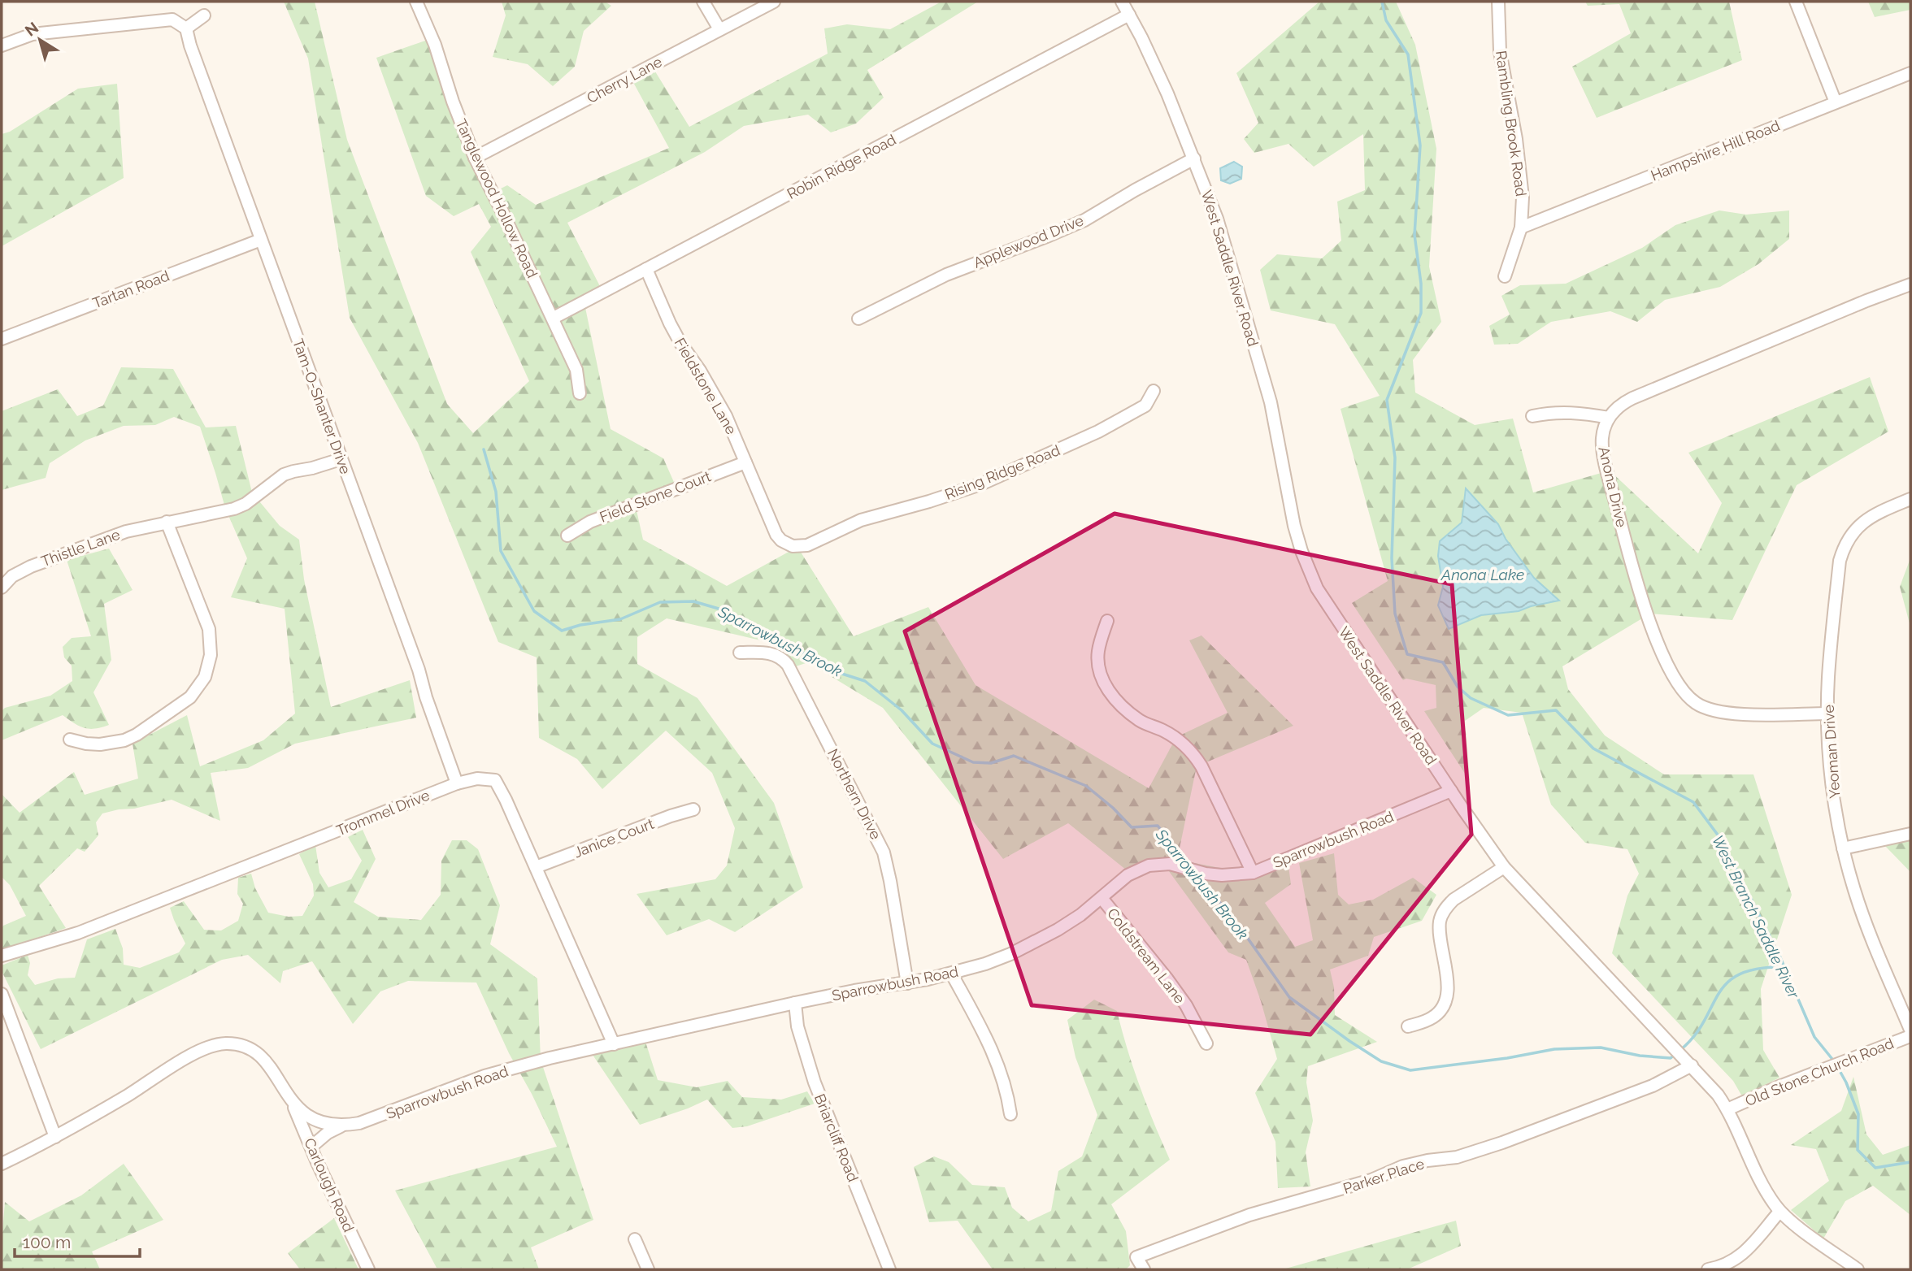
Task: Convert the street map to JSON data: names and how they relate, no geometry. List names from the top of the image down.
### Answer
{
  "streets": {
    "street": [
      "Cherry Lane",
      "Rambling Brook Road",
      "Hampshire Hill Road",
      "Robin Ridge Road",
      "Tanglewood Hollow Road",
      "Applewood Drive",
      "West Saddle River Road",
      "Tartan Road",
      "Fieldstone Lane",
      "Tam-O-Shanter Drive",
      "Rising Ridge Road",
      "Anona Drive",
      "Field Stone Court",
      "Thistle Lane",
      "Yeoman Drive",
      "Northern Drive",
      "Trommel Drive",
      "Janice Court",
      "Sparrowbush Road",
      "Coldstream Lane",
      "Old Stone Church Road",
      "Briarcliff Road",
      "Parker Place",
      "Carlough Road"
    ]
  },
  "crossings": [
    ["Cherry Lane", "Tanglewood Hollow Road"],
    ["Rambling Brook Road", "Hampshire Hill Road"],
    ["Robin Ridge Road", "Tanglewood Hollow Road"],
    ["Robin Ridge Road", "West Saddle River Road"],
    ["Robin Ridge Road", "Fieldstone Lane"],
    ["Applewood Drive", "West Saddle River Road"],
    ["West Saddle River Road", "Sparrowbush Road"],
    ["West Saddle River Road", "Old Stone Church Road"],
    ["West Saddle River Road", "Parker Place"],
    ["Tartan Road", "Tam-O-Shanter Drive"],
    ["Fieldstone Lane", "Rising Ridge Road"],
    ["Fieldstone Lane", "Field Stone Court"],
    ["Tam-O-Shanter Drive", "Thistle Lane"],
    ["Tam-O-Shanter Drive", "Trommel Drive"],
    ["Anona Drive", "Yeoman Drive"],
    ["Northern Drive", "Sparrowbush Road"],
    ["Trommel Drive", "Janice Court"],
    ["Trommel Drive", "Sparrowbush Road"],
    ["Sparrowbush Road", "Coldstream Lane"],
    ["Sparrowbush Road", "Briarcliff Road"],
    ["Sparrowbush Road", "Carlough Road"]
  ],
  "water": ["Anona Lake", "Sparrowbush Brook", "West Branch Saddle River"],
  "scale_bar": "100 m",
  "north": "top left"
}
